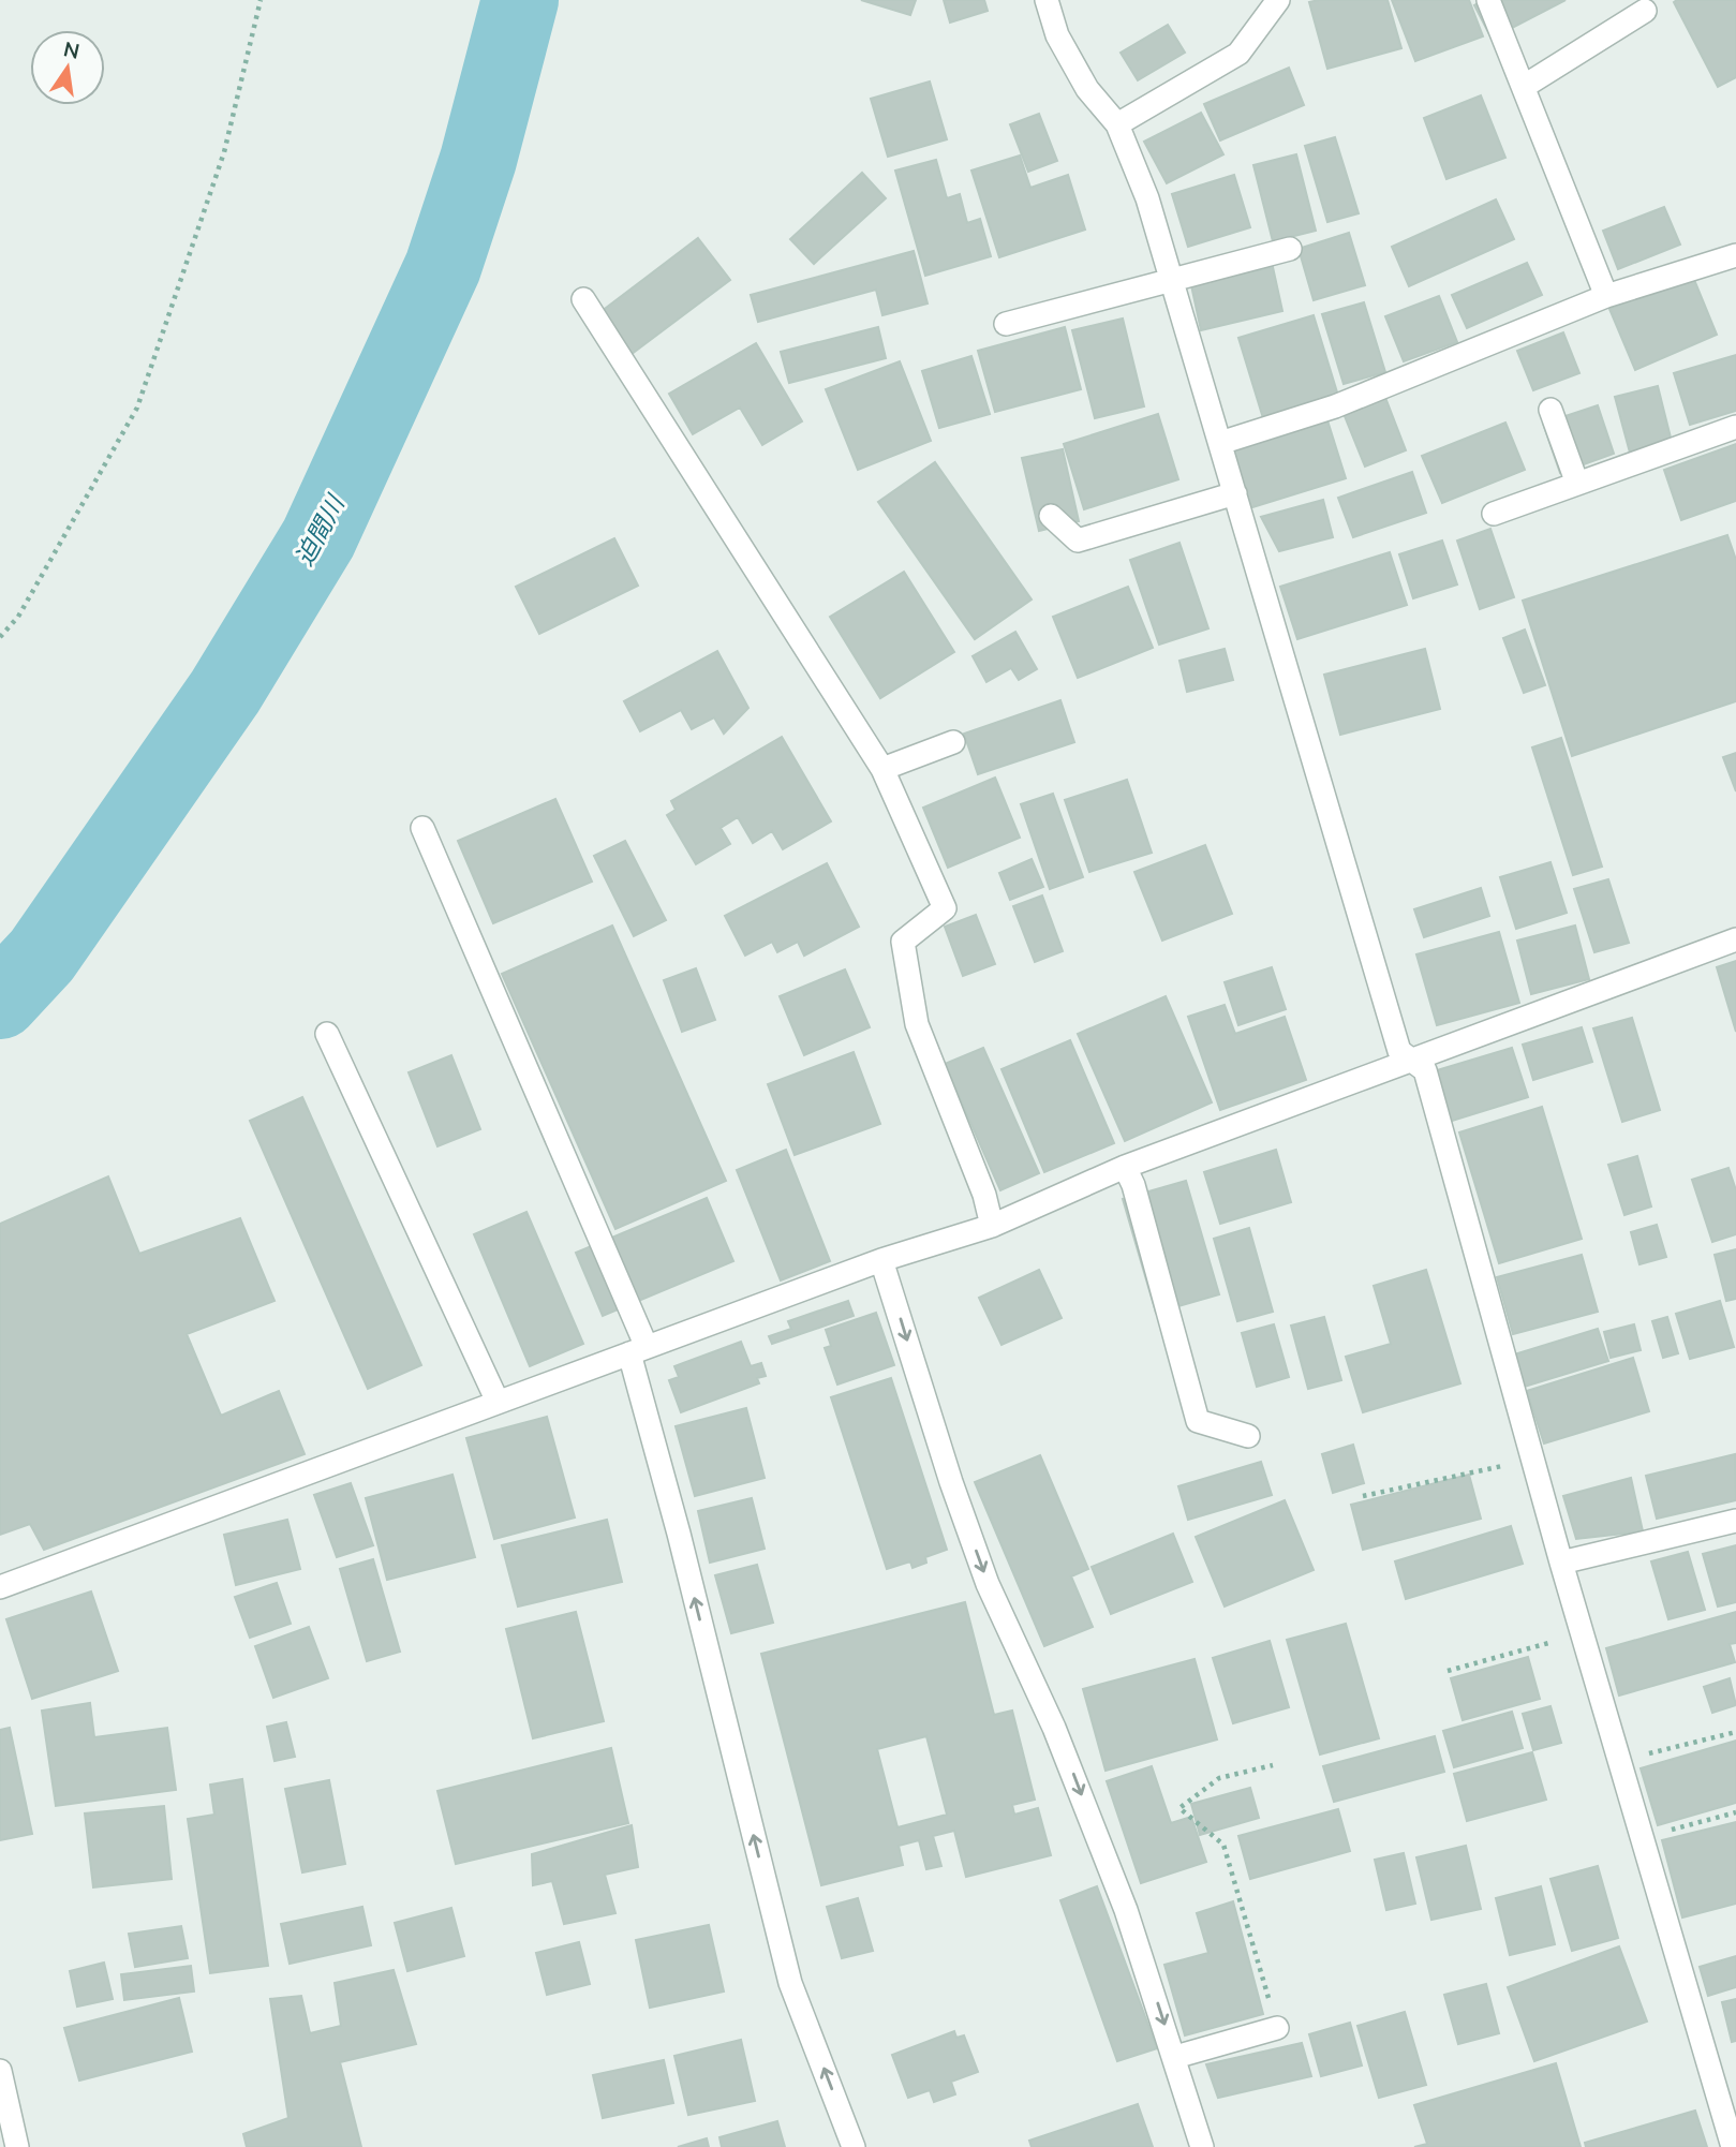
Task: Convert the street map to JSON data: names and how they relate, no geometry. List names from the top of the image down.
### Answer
{
  "water": ["迫間川"],
  "north": "top"
}
